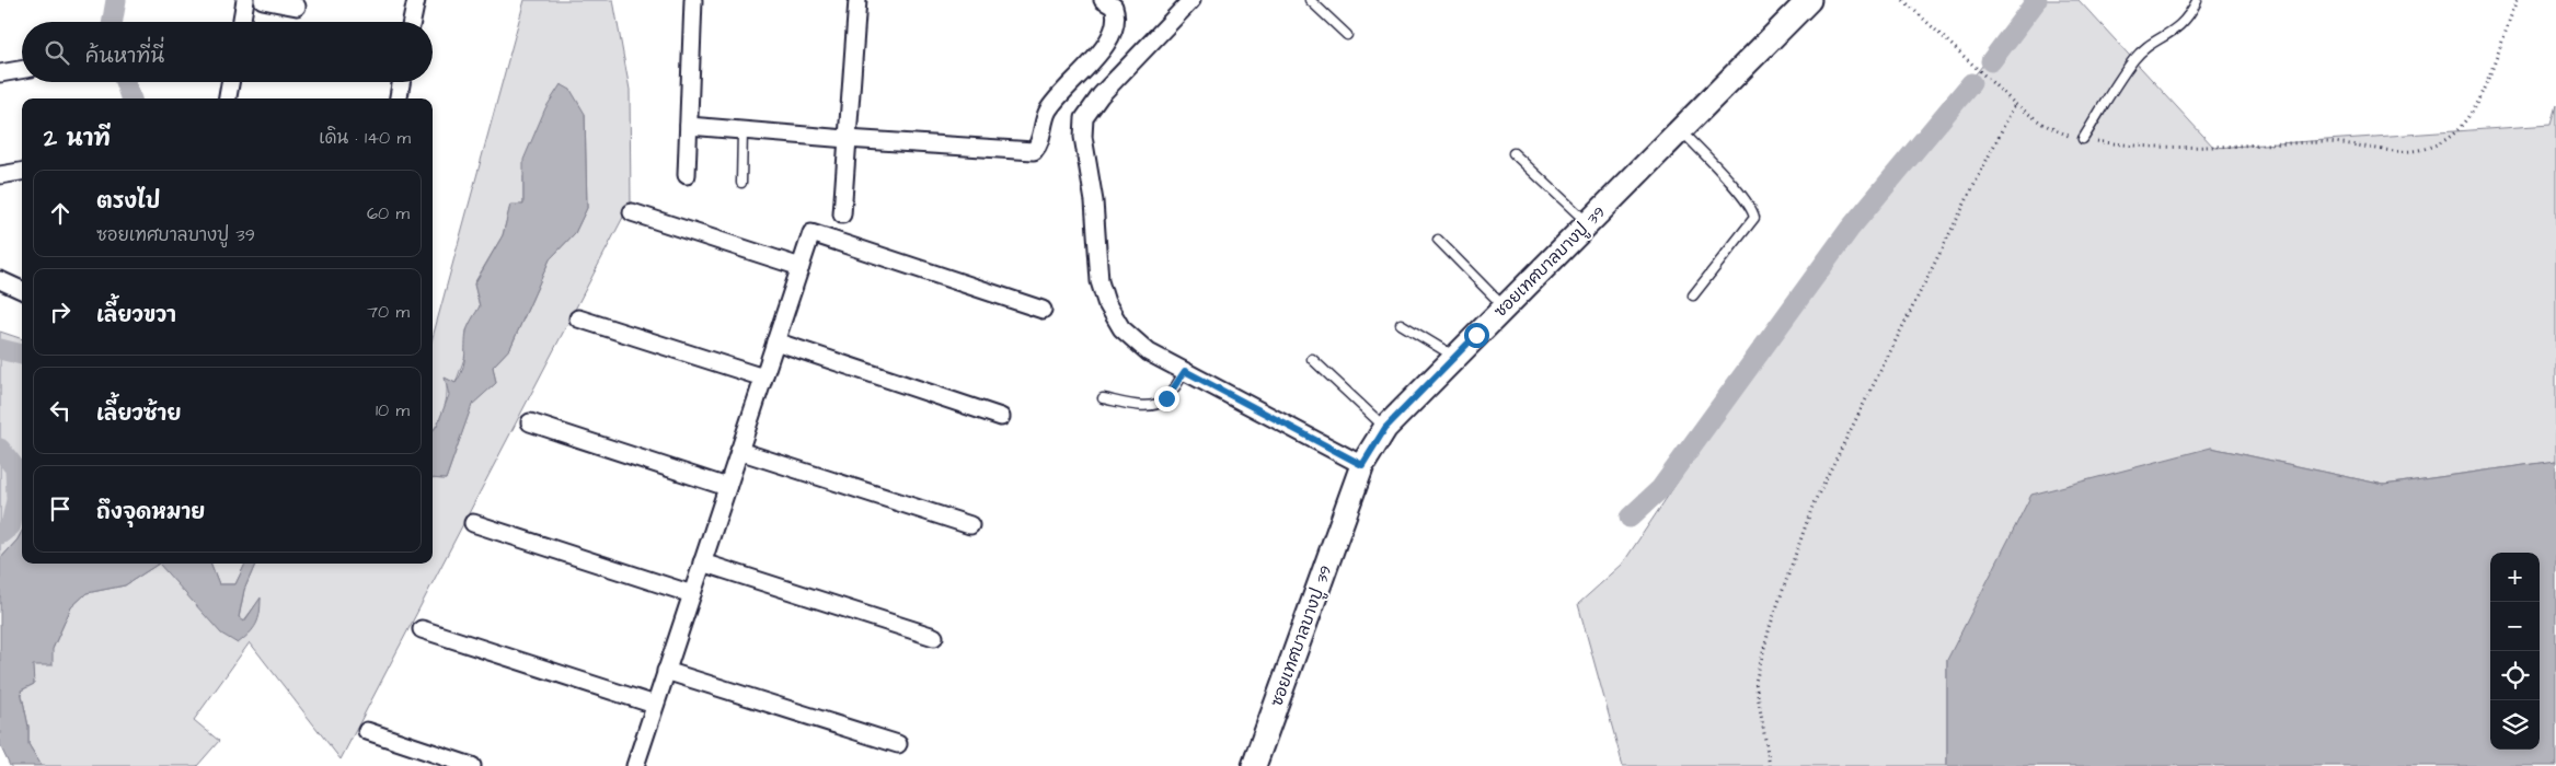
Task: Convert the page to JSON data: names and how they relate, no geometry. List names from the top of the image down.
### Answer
{
  "streets": {
    "street": ["ซอยเทศบาลบางปู 39"]
  },
  "page": {
    "search": "ค้นหาที่นี่",
    "heading": ["2 นาที", "เดิน · 140 m"],
    "list": [
      ["ตรงไป", "ซอยเทศบาลบางปู 39", "60 m"],
      ["เลี้ยวขวา", "70 m"],
      ["เลี้ยวซ้าย", "10 m"],
      "ถึงจุดหมาย"
    ],
    "map_buttons": ["+", "−"]
  }
}
